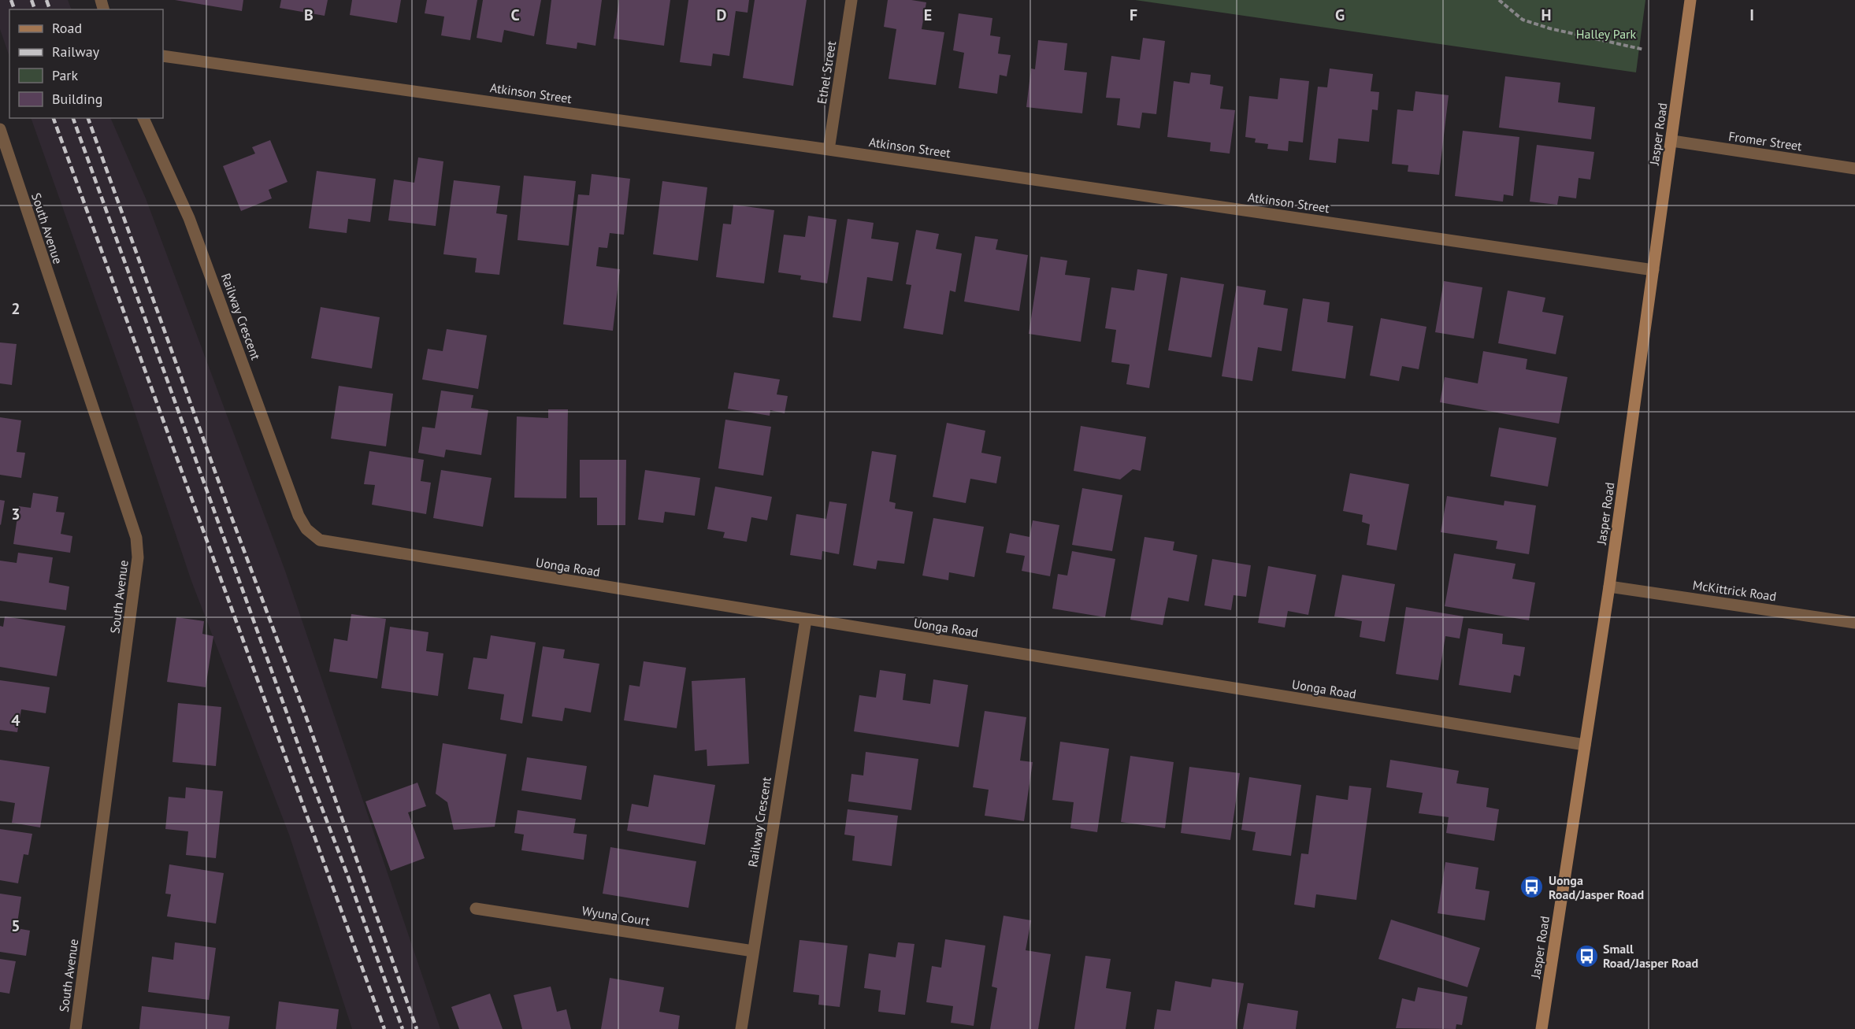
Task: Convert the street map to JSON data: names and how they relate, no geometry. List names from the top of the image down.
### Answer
{
  "streets": {
    "main road": ["Jasper Road"],
    "street": [
      "Ethel Street",
      "Atkinson Street",
      "Fromer Street",
      "South Avenue",
      "Railway Crescent",
      "Uonga Road",
      "McKittrick Road",
      "Wyuna Court"
    ]
  },
  "crossings": [
    ["Ethel Street", "Atkinson Street"],
    ["Atkinson Street", "Jasper Road"],
    ["Jasper Road", "Fromer Street"],
    ["Jasper Road", "Uonga Road"],
    ["Jasper Road", "McKittrick Road"],
    ["Railway Crescent", "Uonga Road"],
    ["Railway Crescent", "Wyuna Court"]
  ],
  "parks": ["Halley Park"],
  "places": {
    "bus stop": ["Uonga Road/Jasper Road", "Small Road/Jasper Road"]
  },
  "legend": [
    "Road",
    "Railway",
    "Park",
    "Building"
  ],
  "grid": {
    "columns": [
      "B",
      "C",
      "D",
      "E",
      "F",
      "G",
      "H",
      "I"
    ],
    "rows": [
      "2",
      "3",
      "4",
      "5"
    ]
  }
}
